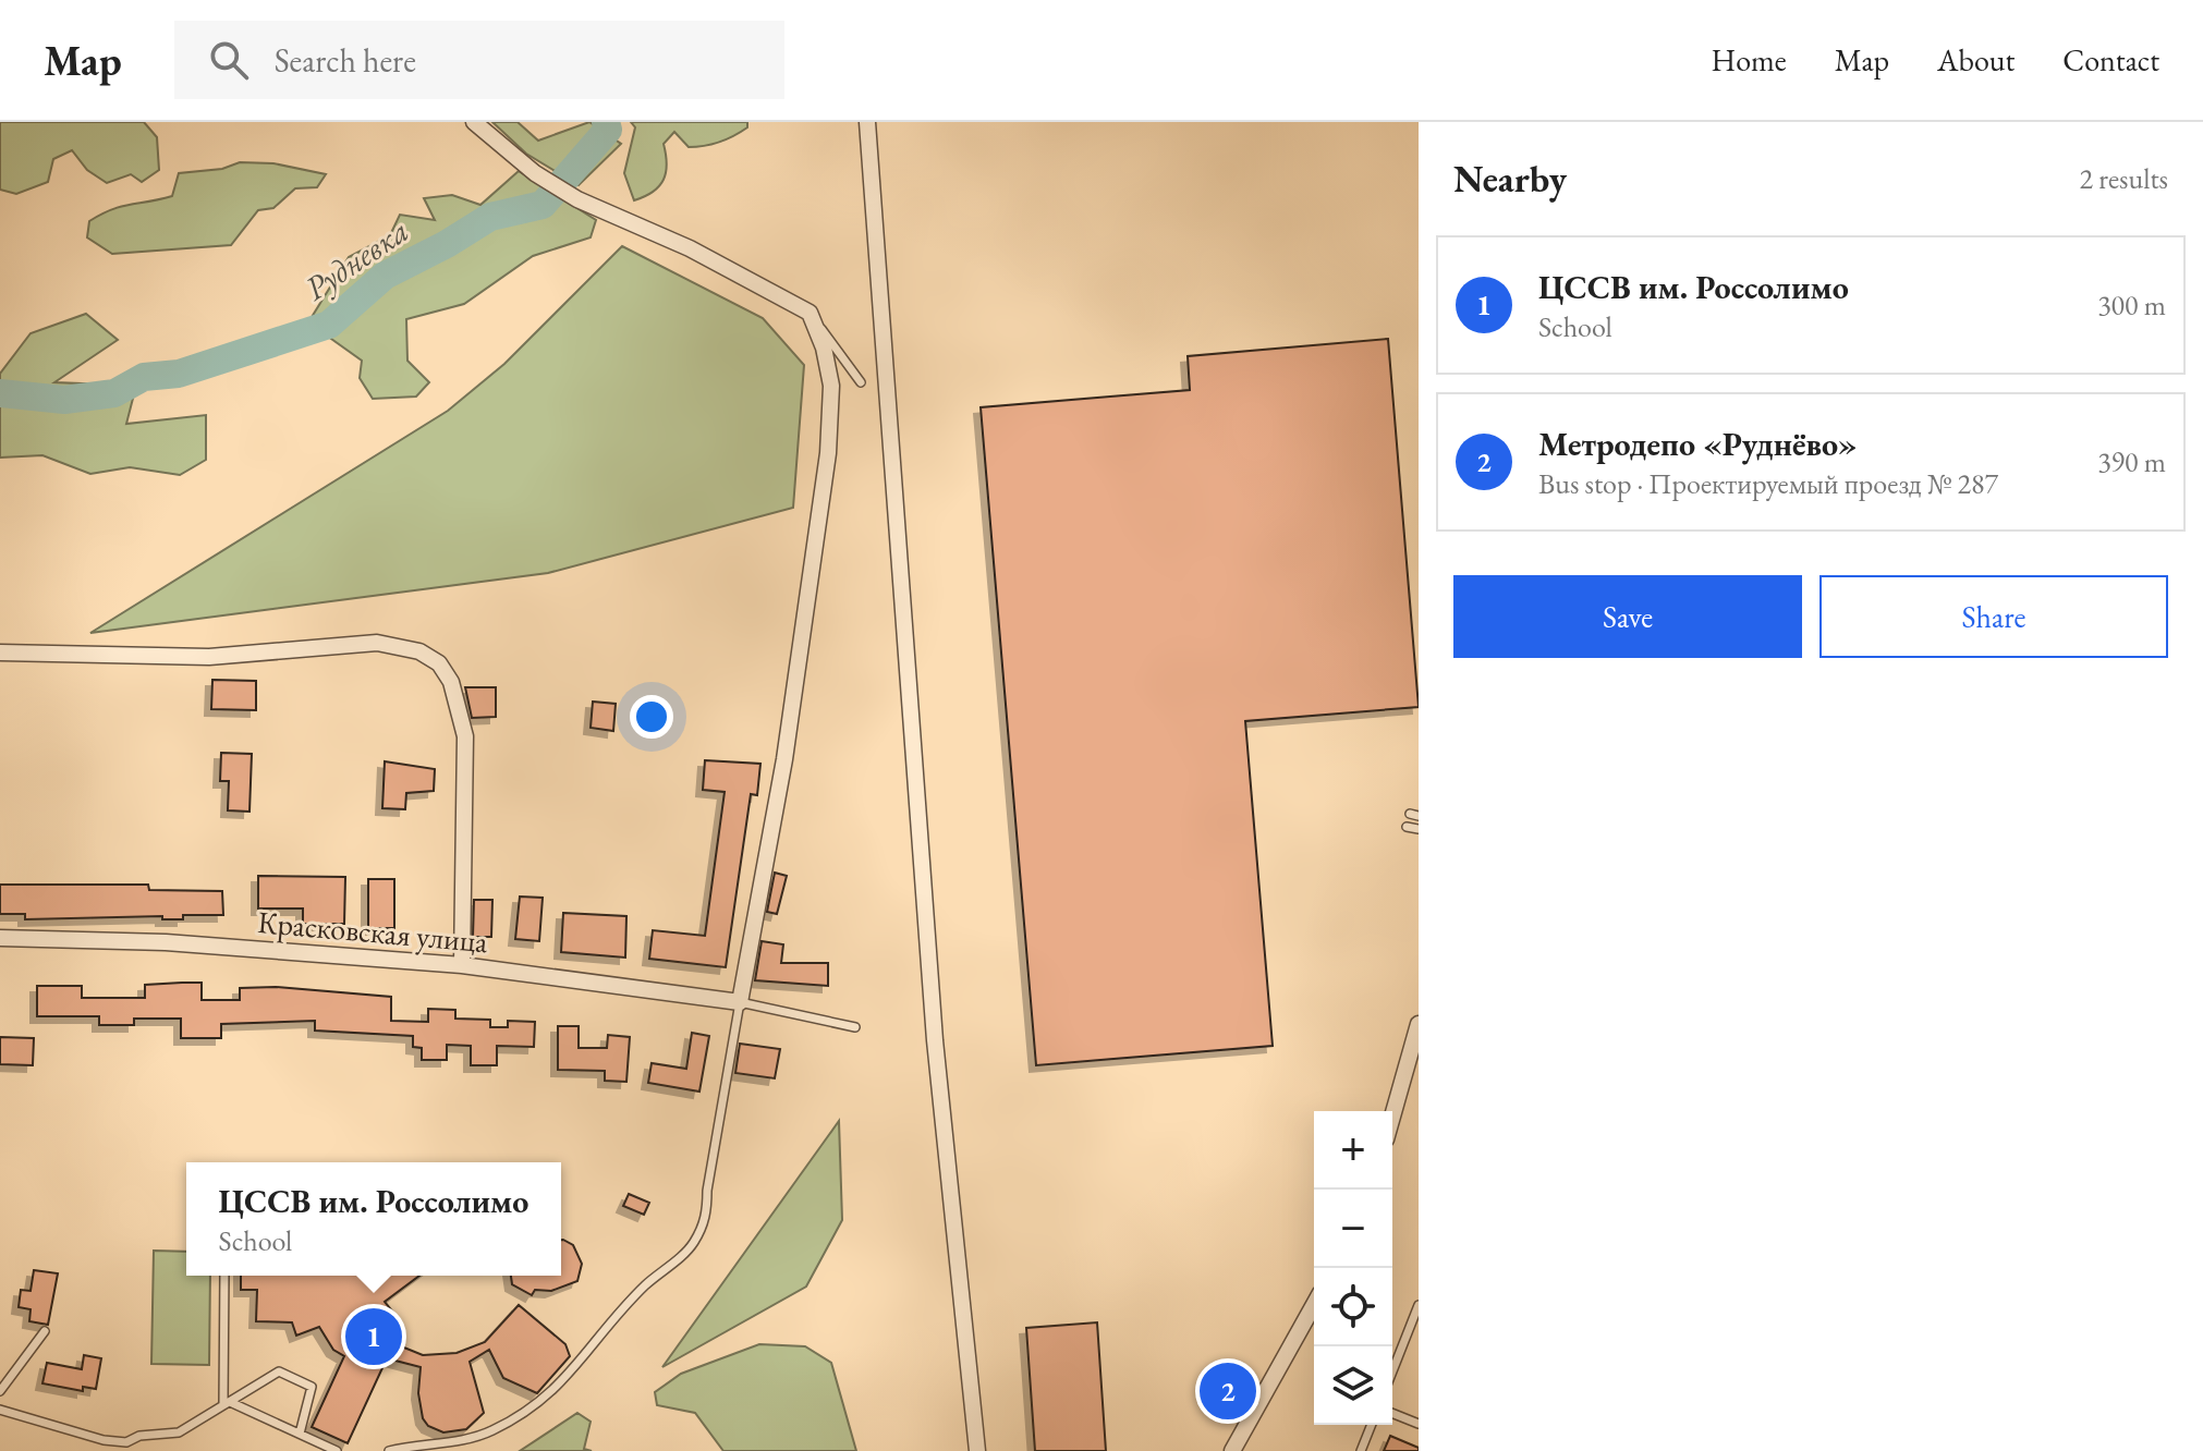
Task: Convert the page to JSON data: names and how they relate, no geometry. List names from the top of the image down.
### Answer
{
  "streets": {
    "street": ["Красковская улица"]
  },
  "water": ["Рудневка"],
  "page": {
    "header": "Map",
    "search": "Search here",
    "nav": [
      "Home",
      "Map",
      "About",
      "Contact"
    ],
    "heading": ["Nearby", "2 results"],
    "list": [
      {
        "mark": "1",
        "name": "ЦССВ им. Россолимо",
        "note": "School",
        "value": "300 m"
      },
      {
        "mark": "2",
        "name": "Метродепо «Руднёво»",
        "note": "Bus stop · Проектируемый проезд № 287",
        "value": "390 m"
      }
    ],
    "buttons": ["Save", "Share"],
    "map_buttons": ["+", "−"],
    "popup": ["ЦССВ им. Россолимо", "School"],
    "pins": ["1", "2"]
  }
}
